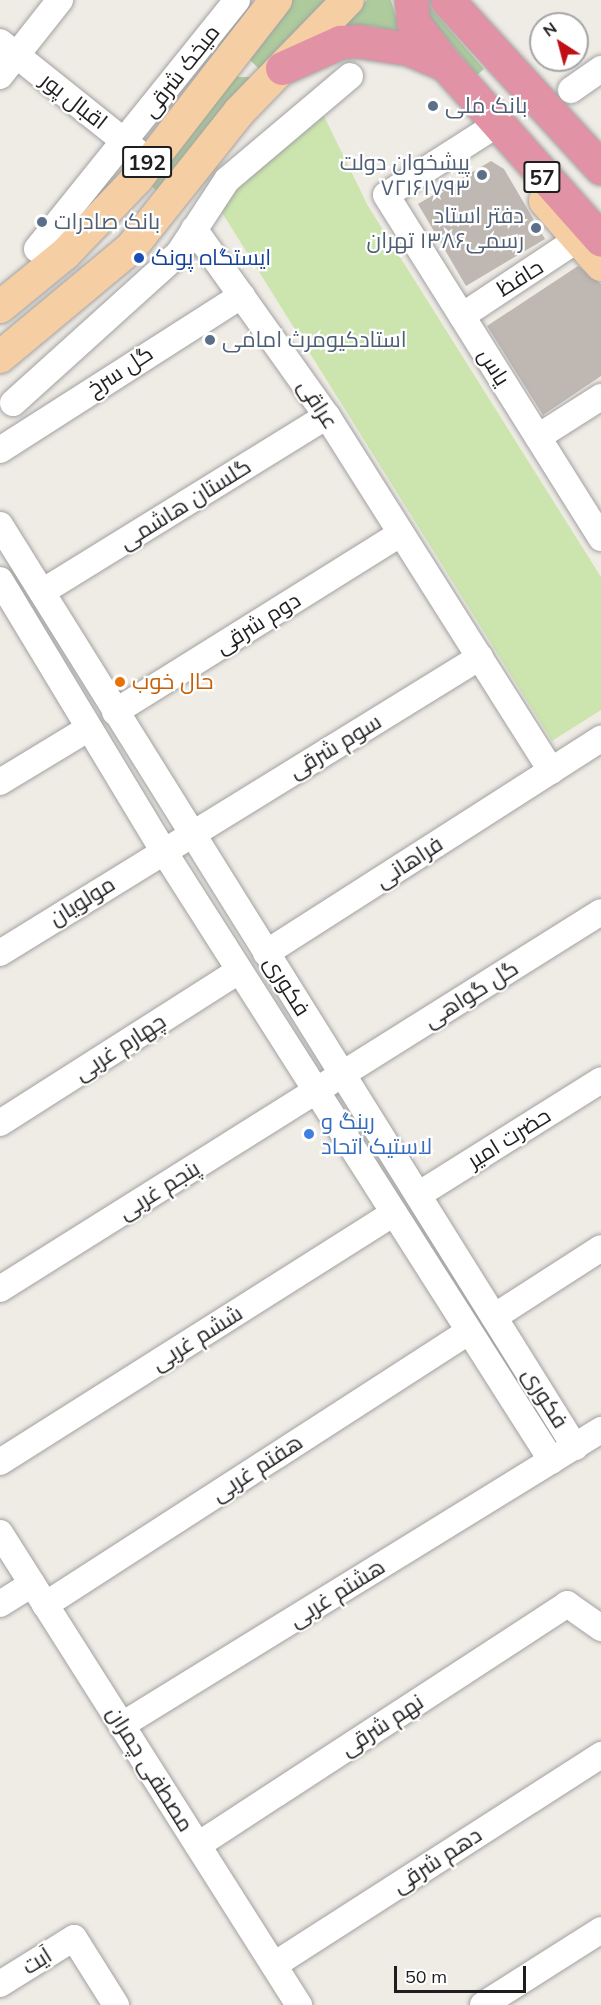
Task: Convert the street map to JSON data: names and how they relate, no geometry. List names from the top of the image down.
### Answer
{
  "streets": {
    "highway": ["57"],
    "main road": ["192"],
    "street": [
      "میخک شرقی",
      "اقبال پور",
      "حافظ",
      "یاس",
      "گل سرخ",
      "عراقی",
      "گلستان هاشمی",
      "دوم شرقی",
      "سوم شرقی",
      "فراهانی",
      "مولویان",
      "فکوری",
      "گل گواهی",
      "چهارم غربی",
      "حضرت امیر",
      "پنجم غربی",
      "ششم غربی",
      "هفتم غربی",
      "هشتم غربی",
      "نهم شرقی",
      "مصطفی چمران",
      "دهم شرقی",
      "آیت"
    ]
  },
  "crossings": [
    ["میخک شرقی", "اقبال پور"],
    ["میخک شرقی", "192"],
    ["اقبال پور", "192"],
    ["192", "57"],
    ["57", "حافظ"],
    ["57", "یاس"],
    ["حافظ", "یاس"],
    ["گل سرخ", "عراقی"],
    ["عراقی", "گلستان هاشمی"],
    ["عراقی", "دوم شرقی"],
    ["عراقی", "سوم شرقی"],
    ["عراقی", "فراهانی"],
    ["گلستان هاشمی", "فکوری"],
    ["دوم شرقی", "فکوری"],
    ["سوم شرقی", "مولویان"],
    ["سوم شرقی", "فکوری"],
    ["فراهانی", "فکوری"],
    ["مولویان", "فکوری"],
    ["فکوری", "گل گواهی"],
    ["فکوری", "چهارم غربی"],
    ["فکوری", "حضرت امیر"],
    ["فکوری", "پنجم غربی"],
    ["فکوری", "ششم غربی"],
    ["فکوری", "هفتم غربی"],
    ["فکوری", "هشتم غربی"],
    ["گل گواهی", "پنجم غربی"],
    ["هفتم غربی", "مصطفی چمران"],
    ["هشتم غربی", "مصطفی چمران"],
    ["نهم شرقی", "مصطفی چمران"],
    ["مصطفی چمران", "دهم شرقی"]
  ],
  "places": [
    "بانک ملی",
    "پیشخوان دولت ۷۲۱۶۱۷۹۳",
    "بانک صادرات",
    "دفتر استاد رسمی۱۳۸۶ تهران",
    "ایستگاه پونک",
    "استادکیومرث امامی",
    "حال خوب",
    "رینگ و لاستیک اتحاد"
  ],
  "scale_bar": "50 m",
  "north": "top left"
}
